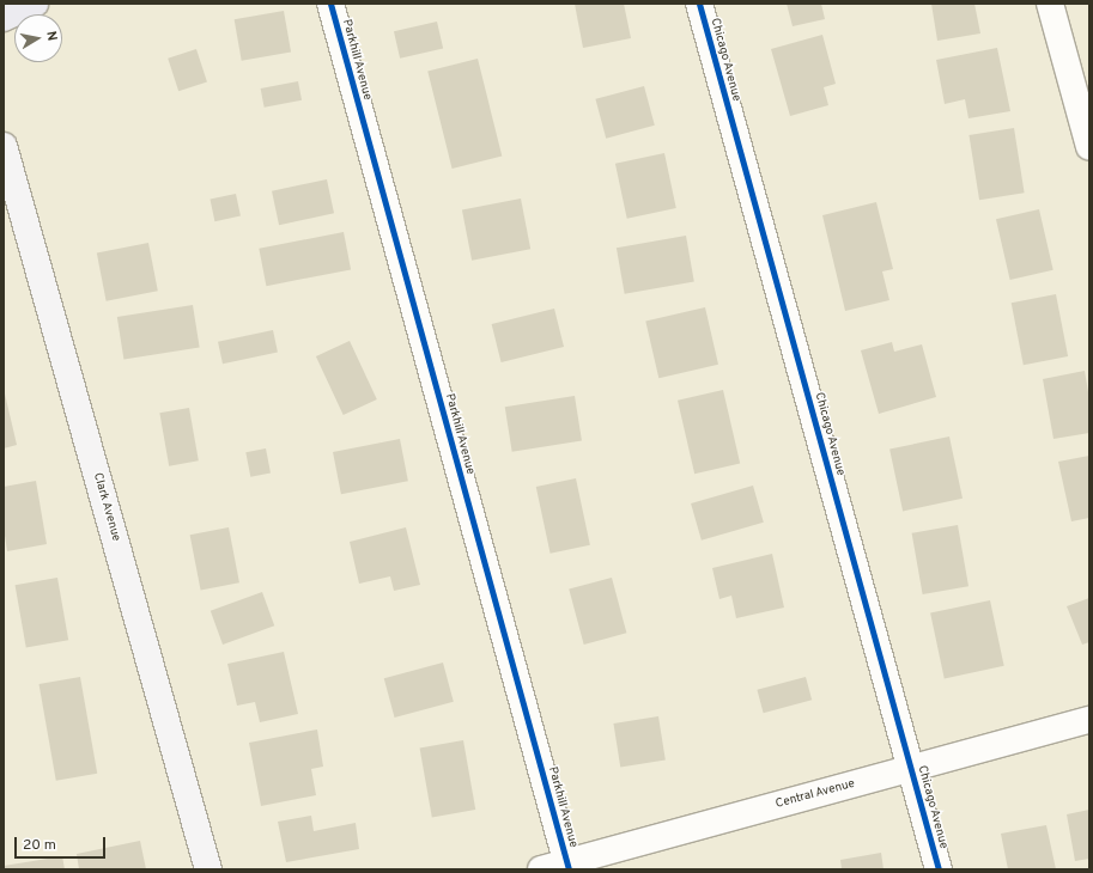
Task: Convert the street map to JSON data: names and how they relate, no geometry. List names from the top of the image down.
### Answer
{
  "streets": {
    "street": [
      "Parkhill Avenue",
      "Chicago Avenue",
      "Clark Avenue",
      "Central Avenue"
    ]
  },
  "crossings": [
    ["Parkhill Avenue", "Central Avenue"],
    ["Chicago Avenue", "Central Avenue"]
  ],
  "scale_bar": "20 m",
  "north": "right"
}
